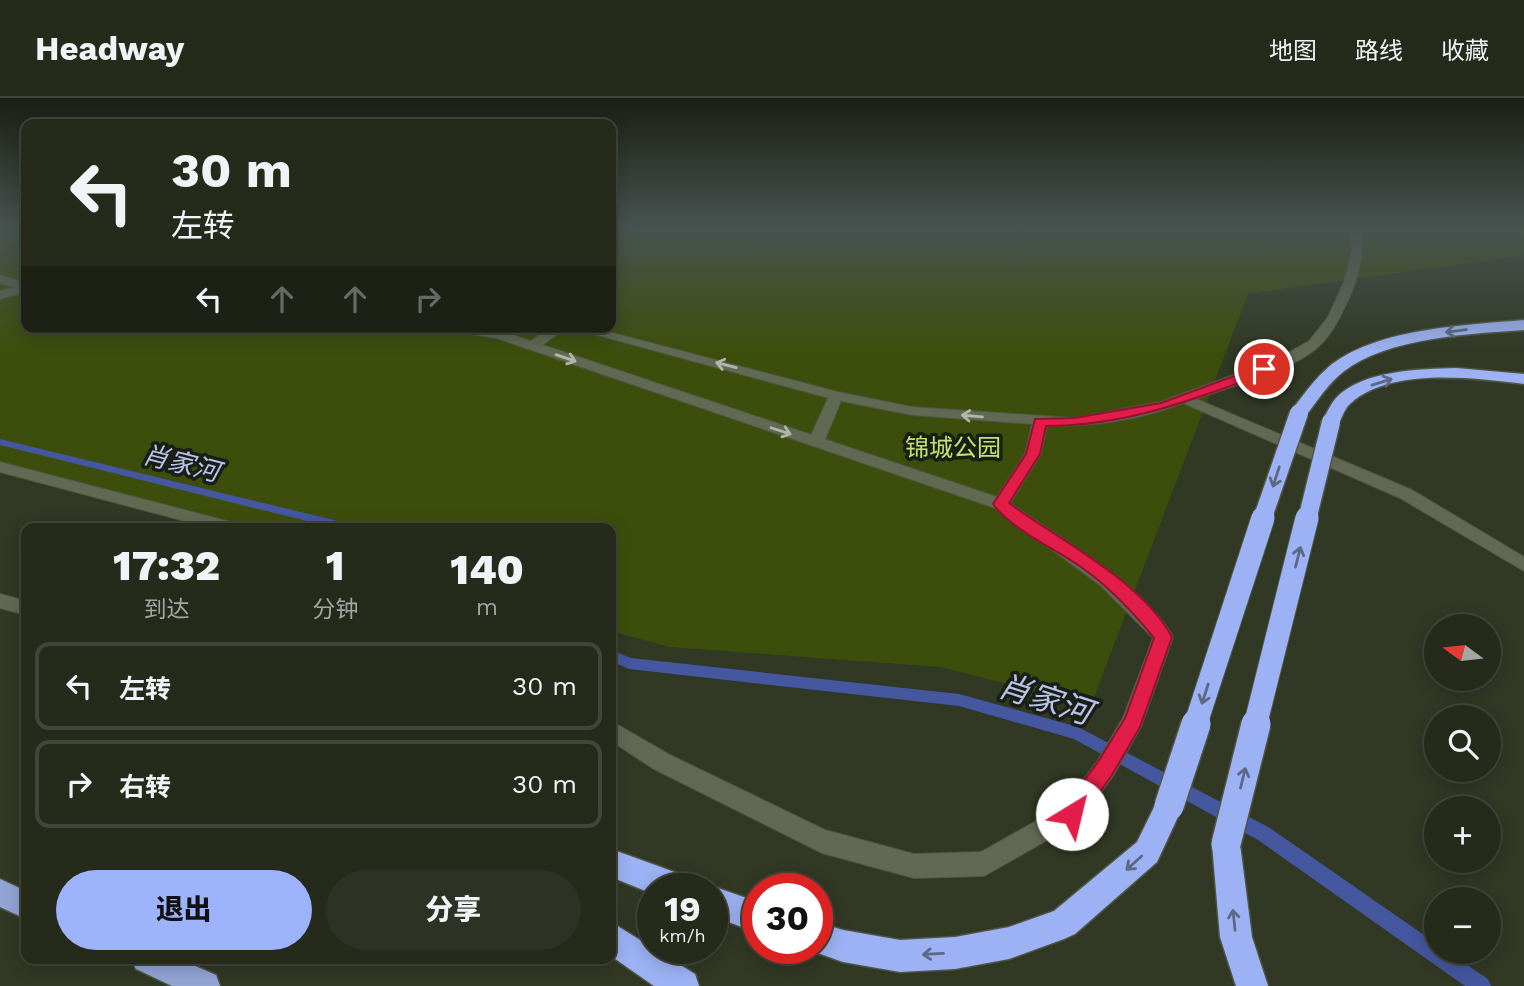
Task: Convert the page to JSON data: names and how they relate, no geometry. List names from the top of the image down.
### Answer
{
  "water": ["肖家河"],
  "parks": ["锦城公园"],
  "north": "left",
  "page": {
    "header": "Headway",
    "nav": ["地图", "路线", "收藏"],
    "turn": ["30 m", "左转"],
    "eta": [
      "17:32",
      "到达",
      "1",
      "分钟",
      "140",
      "m"
    ],
    "map_buttons": ["+", "−"],
    "list": [
      {
        "name": "左转",
        "value": "30 m"
      },
      {
        "name": "右转",
        "value": "30 m"
      }
    ],
    "buttons": ["退出", "分享"],
    "speed": "19 km/h",
    "limit": "30"
  }
}
